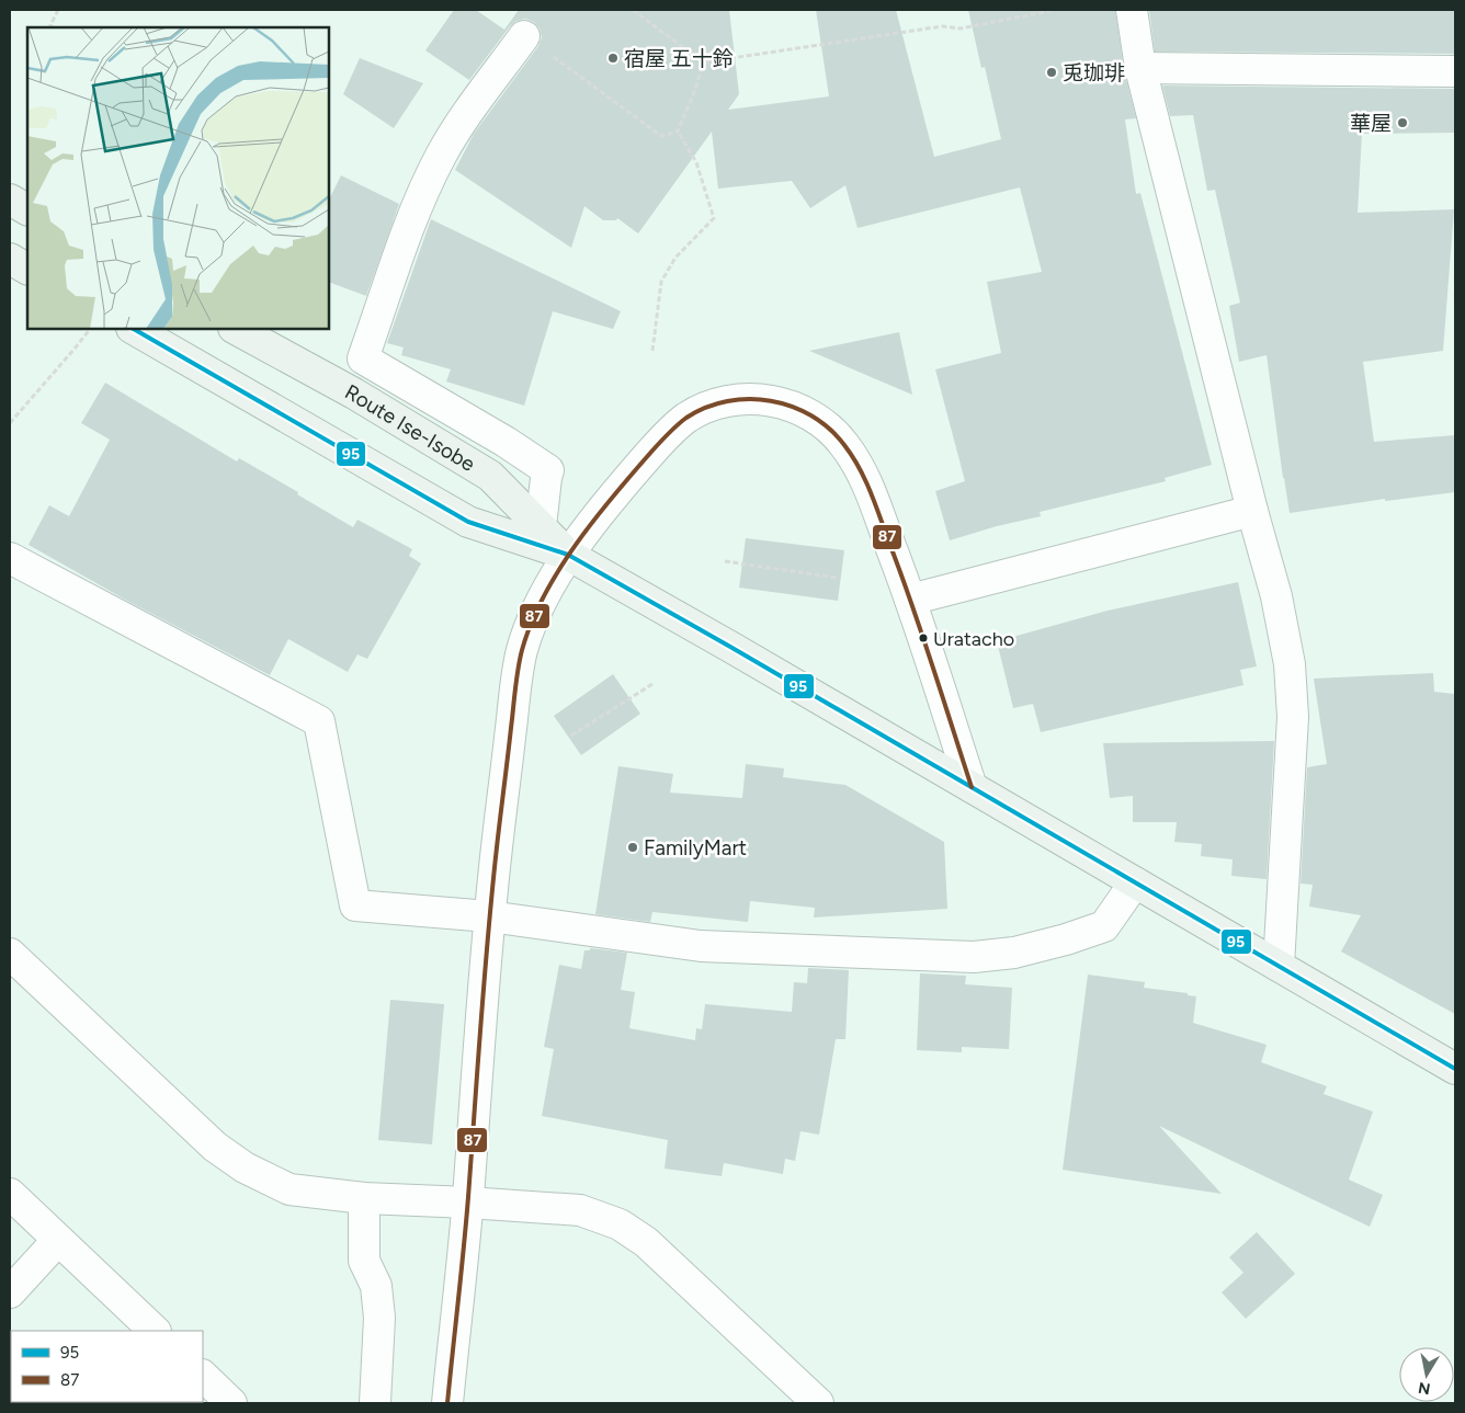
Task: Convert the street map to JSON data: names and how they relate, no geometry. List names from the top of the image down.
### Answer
{
  "streets": {
    "main road": ["Route Ise-Isobe"]
  },
  "places": [
    "宿屋 五十鈴",
    "兎珈琲",
    "華屋",
    "Uratacho",
    "FamilyMart"
  ],
  "lines": ["transit line 95", "transit line 87"],
  "legend": ["95", "87"],
  "north": "bottom"
}
